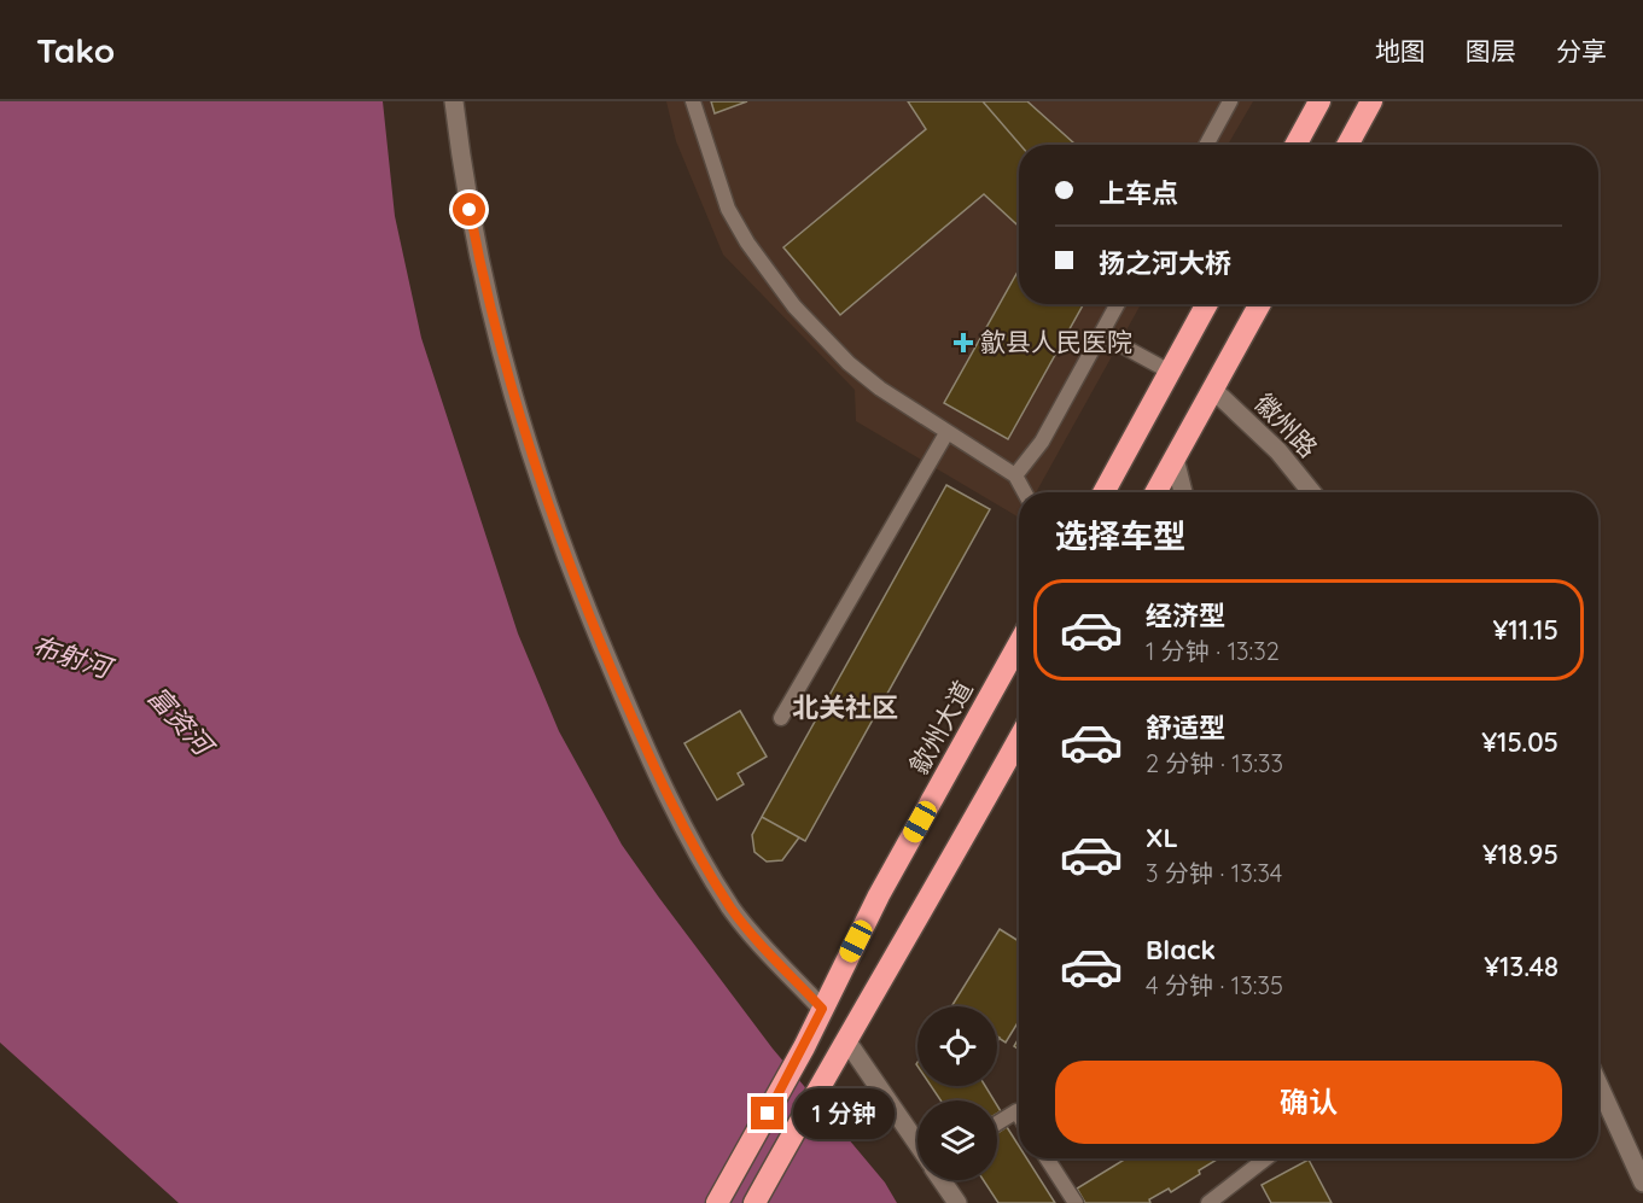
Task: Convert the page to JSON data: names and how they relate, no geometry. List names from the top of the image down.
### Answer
{
  "streets": {
    "highway": ["歙州大道"],
    "street": ["徽州路"]
  },
  "districts": ["北关社区"],
  "water": ["布射河", "富资河"],
  "places": {
    "health": ["歙县人民医院"]
  },
  "page": {
    "header": "Tako",
    "nav": ["地图", "图层", "分享"],
    "banner": ["上车点", "扬之河大桥"],
    "heading": "选择车型",
    "list": [
      {
        "name": "经济型",
        "note": "1 分钟 · 13:32",
        "value": "¥11.15"
      },
      {
        "name": "舒适型",
        "note": "2 分钟 · 13:33",
        "value": "¥15.05"
      },
      {
        "name": "XL",
        "note": "3 分钟 · 13:34",
        "value": "¥18.95"
      },
      {
        "name": "Black",
        "note": "4 分钟 · 13:35",
        "value": "¥13.48"
      }
    ],
    "buttons": "确认",
    "bubble": "1 分钟"
  }
}
